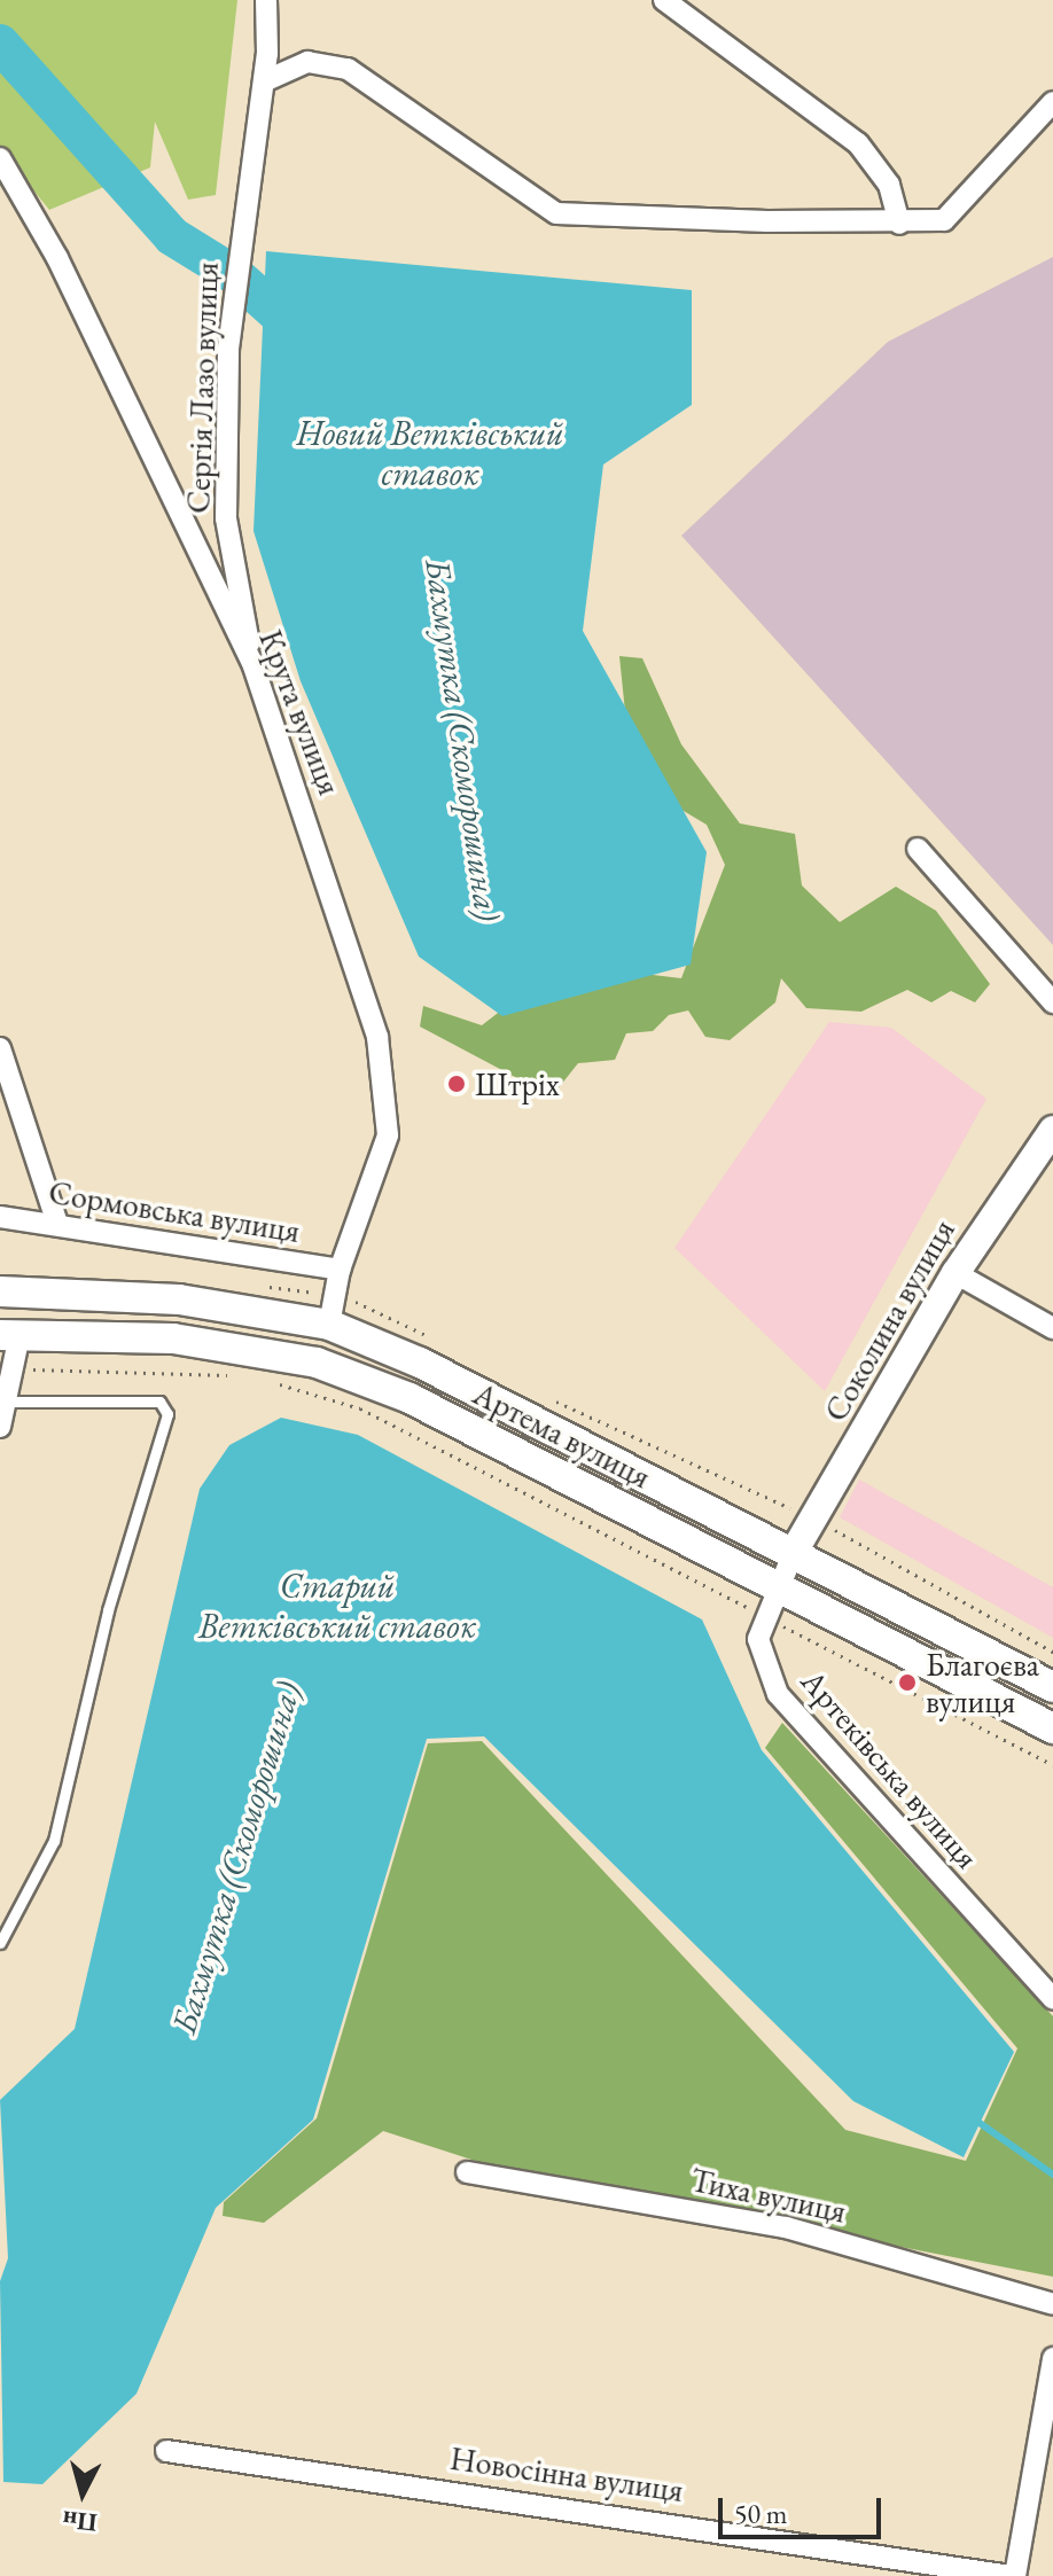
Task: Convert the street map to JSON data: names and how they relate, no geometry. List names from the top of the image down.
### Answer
{
  "streets": {
    "main road": ["Артема вулиця"],
    "street": [
      "Сергія Лазо вулиця",
      "Крута вулиця",
      "Сормовська вулиця",
      "Соколина вулиця",
      "Артеківська вулиця",
      "Тиха вулиця",
      "Новосінна вулиця"
    ]
  },
  "crossings": [
    ["Сергія Лазо вулиця", "Крута вулиця"],
    ["Крута вулиця", "Сормовська вулиця"],
    ["Крута вулиця", "Артема вулиця"],
    ["Соколина вулиця", "Артема вулиця"],
    ["Соколина вулиця", "Артеківська вулиця"],
    ["Артема вулиця", "Артеківська вулиця"]
  ],
  "water": ["Новий Ветківський ставок", "Бахмутка (Скоморошина)", "Старий Ветківський ставок"],
  "places": ["Штріх", "Благоєва вулиця"],
  "scale_bar": "50 m",
  "north": "bottom"
}
